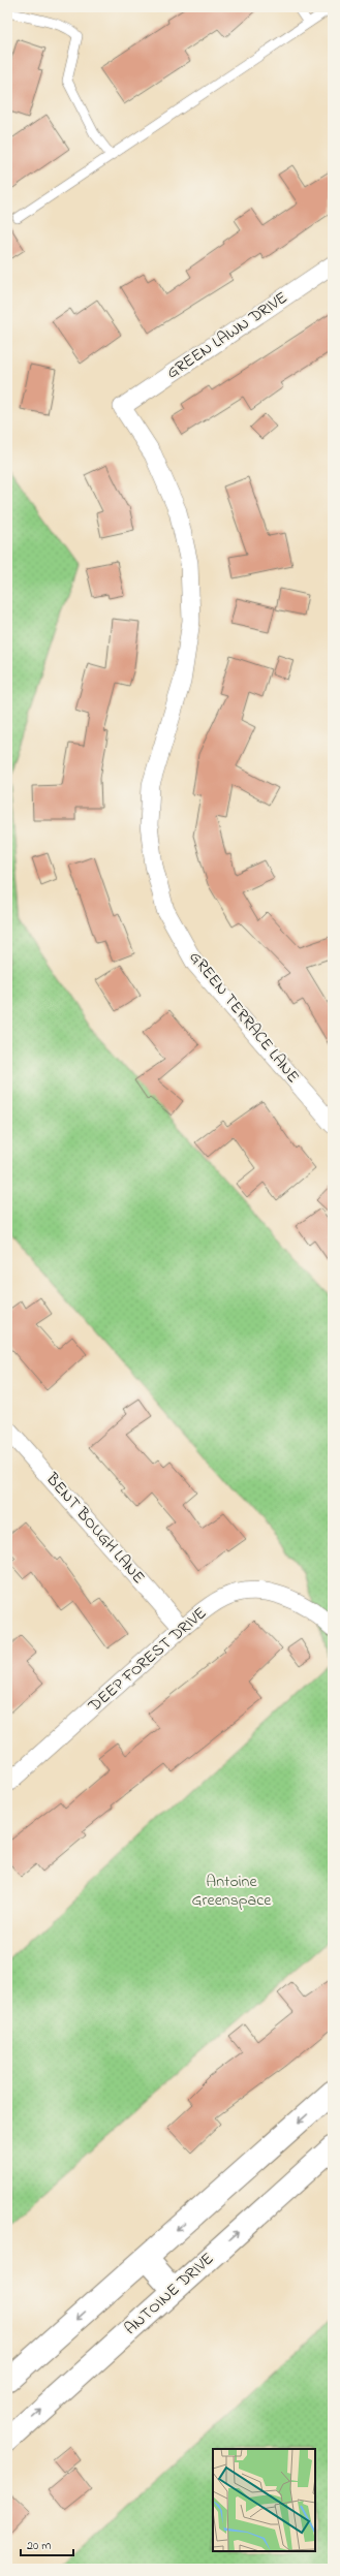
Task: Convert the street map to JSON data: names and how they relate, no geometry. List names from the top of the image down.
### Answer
{
  "streets": {
    "main road": ["ANTOINE DRIVE"],
    "street": [
      "GREEN LAWN DRIVE",
      "GREEN TERRACE LANE",
      "BENT BOUGH LANE",
      "DEEP FOREST DRIVE"
    ]
  },
  "crossings": [
    ["GREEN LAWN DRIVE", "GREEN TERRACE LANE"],
    ["BENT BOUGH LANE", "DEEP FOREST DRIVE"]
  ],
  "parks": ["Antoine Greenspace"],
  "scale_bar": "20 m"
}
